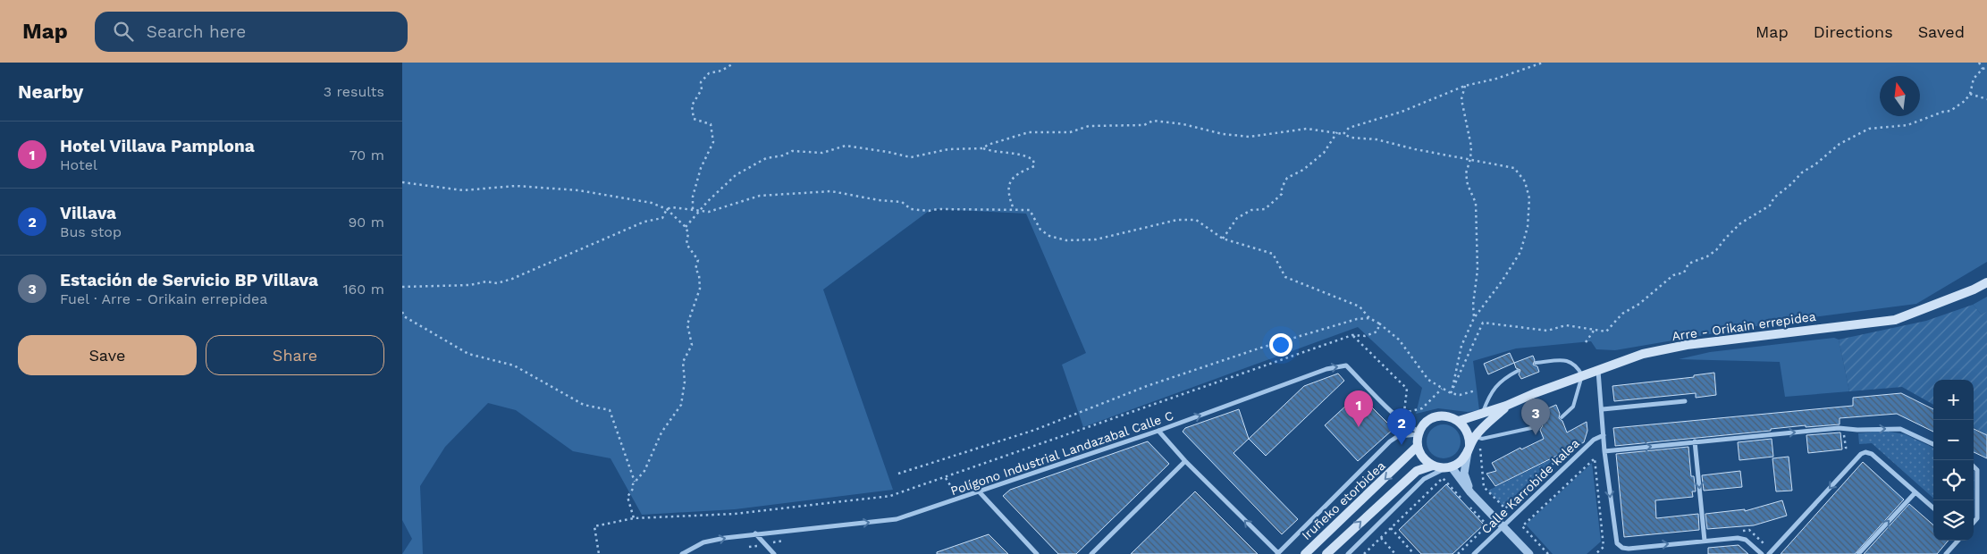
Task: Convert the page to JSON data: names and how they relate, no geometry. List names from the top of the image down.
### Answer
{
  "streets": {
    "main road": ["Arre - Orikain errepidea", "Iruñeko etorbidea"],
    "street": ["Polígono Industrial Landazabal Calle C", "Calle Karrobide kalea"]
  },
  "crossings": [
    ["Arre - Orikain errepidea", "Polígono Industrial Landazabal Calle C"],
    ["Arre - Orikain errepidea", "Iruñeko etorbidea"],
    ["Polígono Industrial Landazabal Calle C", "Iruñeko etorbidea"]
  ],
  "one_way": ["Polígono Industrial Landazabal Calle C"],
  "north": "top",
  "page": {
    "header": "Map",
    "search": "Search here",
    "nav": ["Map", "Directions", "Saved"],
    "heading": ["Nearby", "3 results"],
    "list": [
      {
        "mark": "1",
        "name": "Hotel Villava Pamplona",
        "note": "Hotel",
        "value": "70 m"
      },
      {
        "mark": "2",
        "name": "Villava",
        "note": "Bus stop",
        "value": "90 m"
      },
      {
        "mark": "3",
        "name": "Estación de Servicio BP Villava",
        "note": "Fuel · Arre - Orikain errepidea",
        "value": "160 m"
      }
    ],
    "buttons": ["Save", "Share"],
    "map_buttons": ["+", "−"],
    "pins": ["1", "3", "2"]
  }
}
